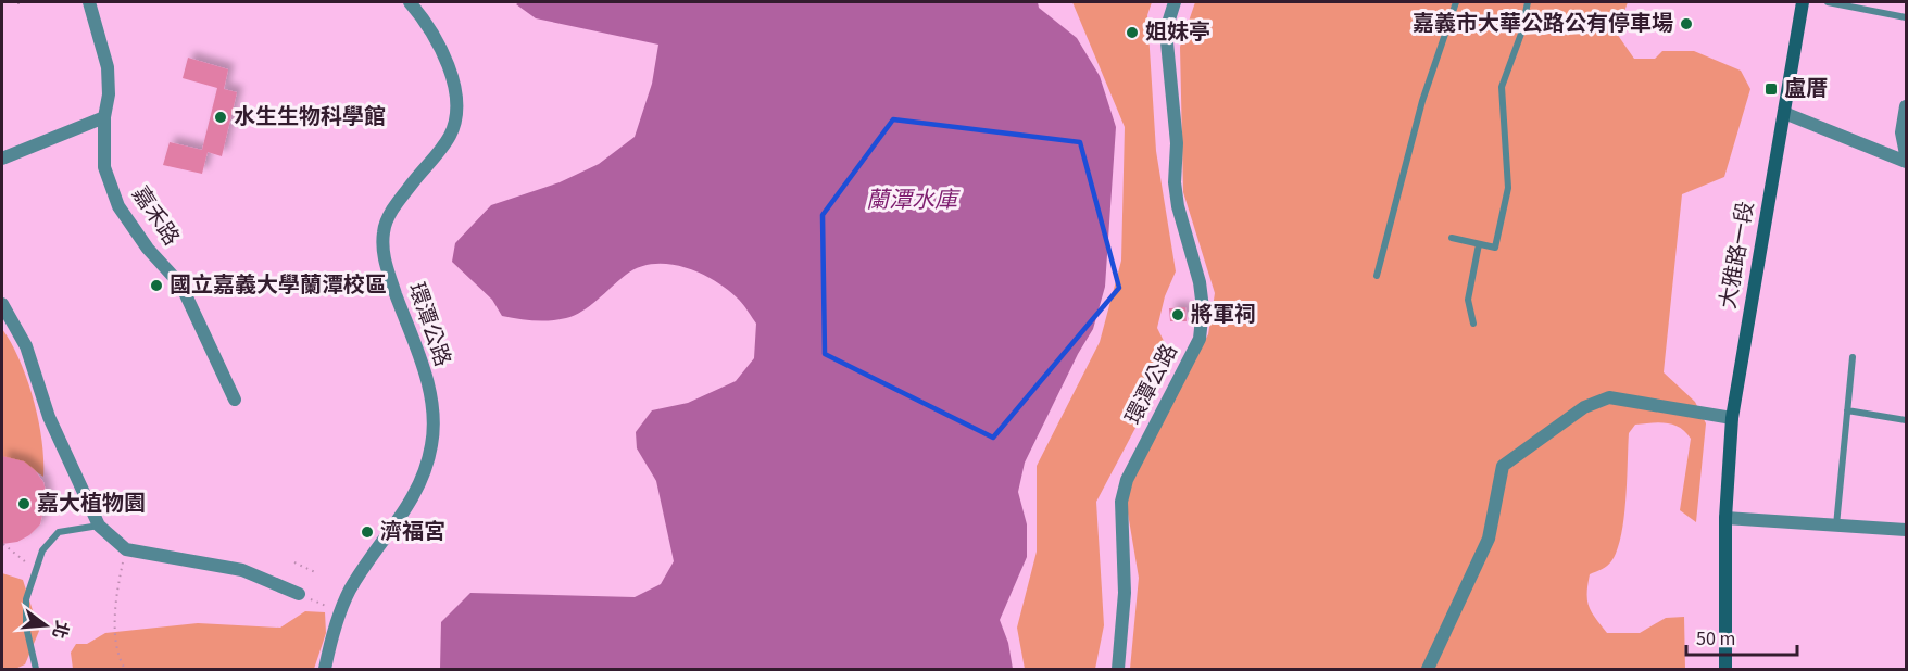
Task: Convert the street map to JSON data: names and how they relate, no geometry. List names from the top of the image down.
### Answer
{
  "streets": {
    "main road": ["大雅路一段"],
    "street": ["嘉禾路", "環潭公路"]
  },
  "water": ["蘭潭水庫"],
  "places": {
    "other": [
      "嘉義市大華公路公有停車場",
      "姐妹亭",
      "水生生物科學館",
      "國立嘉義大學蘭潭校區",
      "將軍祠",
      "嘉大植物園",
      "濟福宮"
    ],
    "transit": ["盧厝"]
  },
  "scale_bar": "50 m",
  "north": "right"
}
